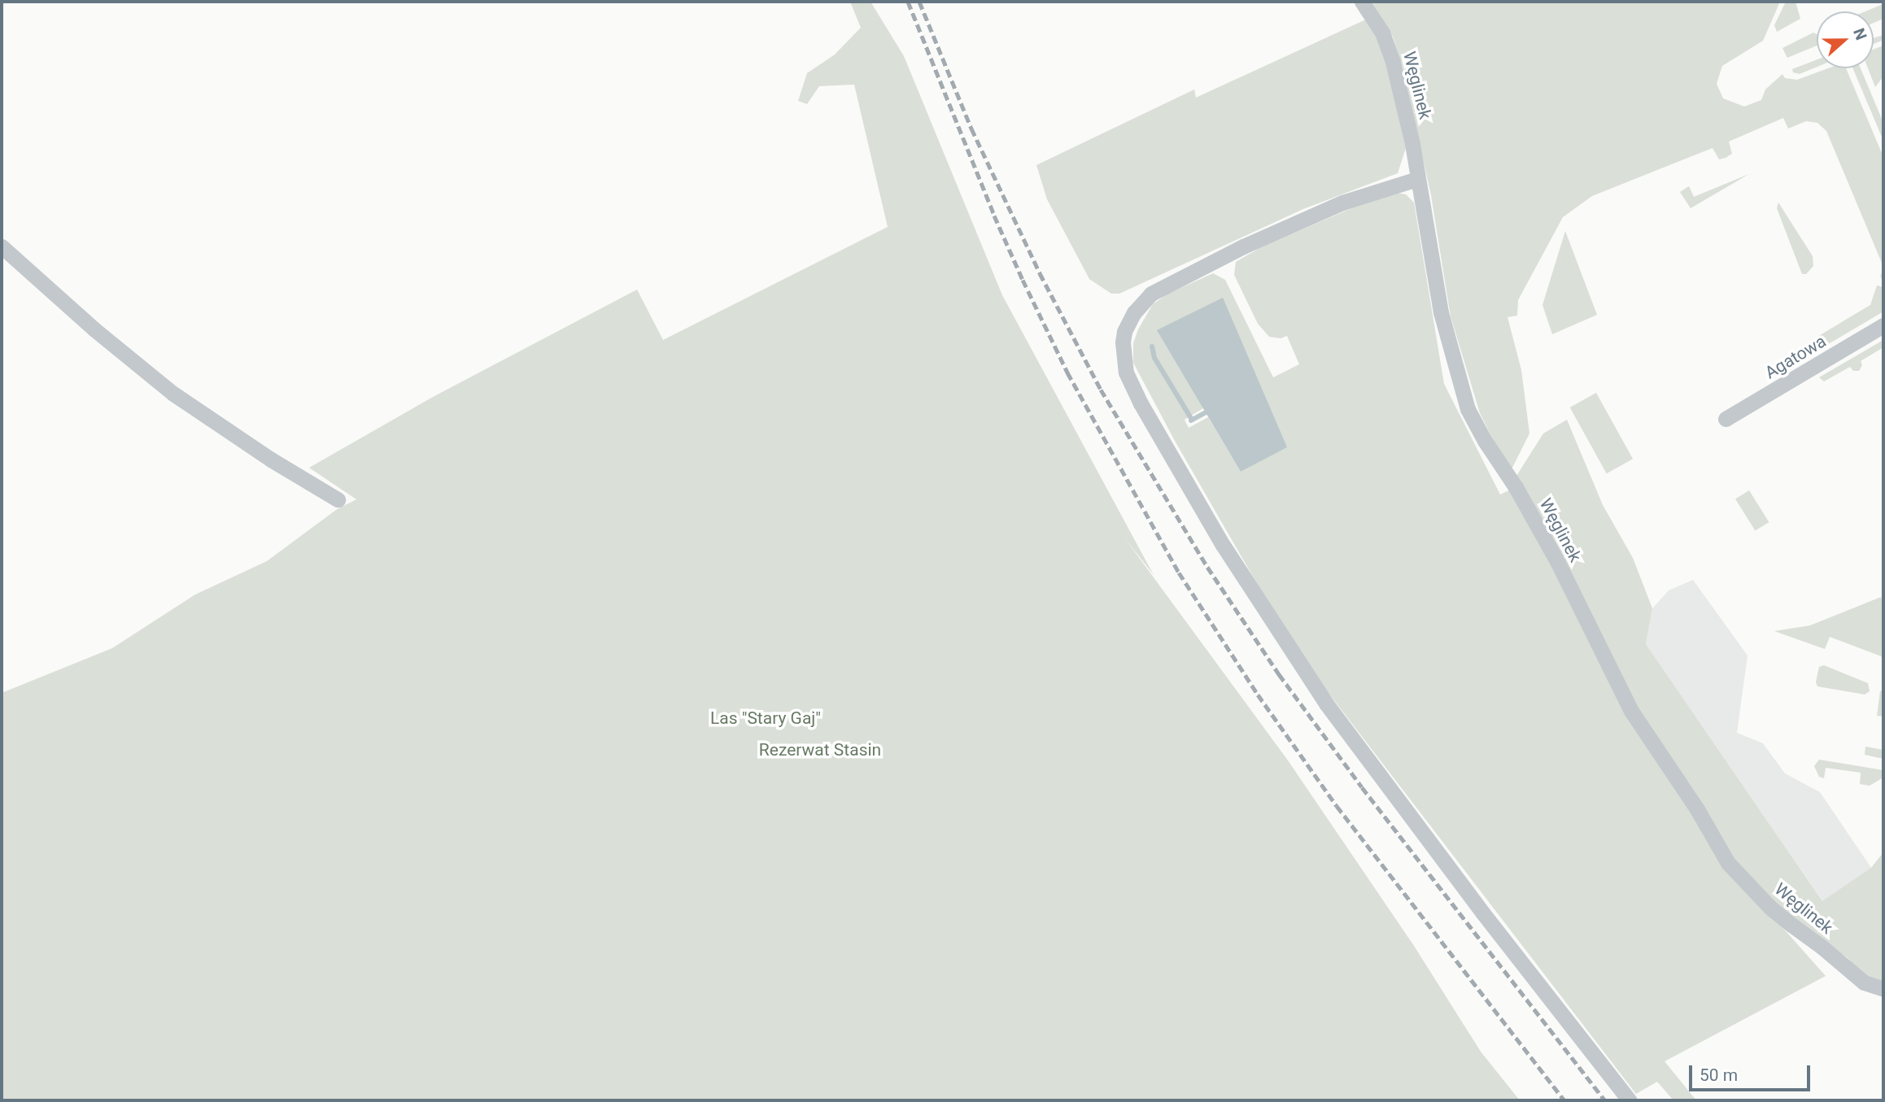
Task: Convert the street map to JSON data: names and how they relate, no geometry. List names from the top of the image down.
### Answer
{
  "streets": {
    "street": ["Węglinek", "Agatowa"]
  },
  "parks": ["Las \"Stary Gaj\"", "Rezerwat Stasin"],
  "scale_bar": "50 m",
  "north": "right"
}
